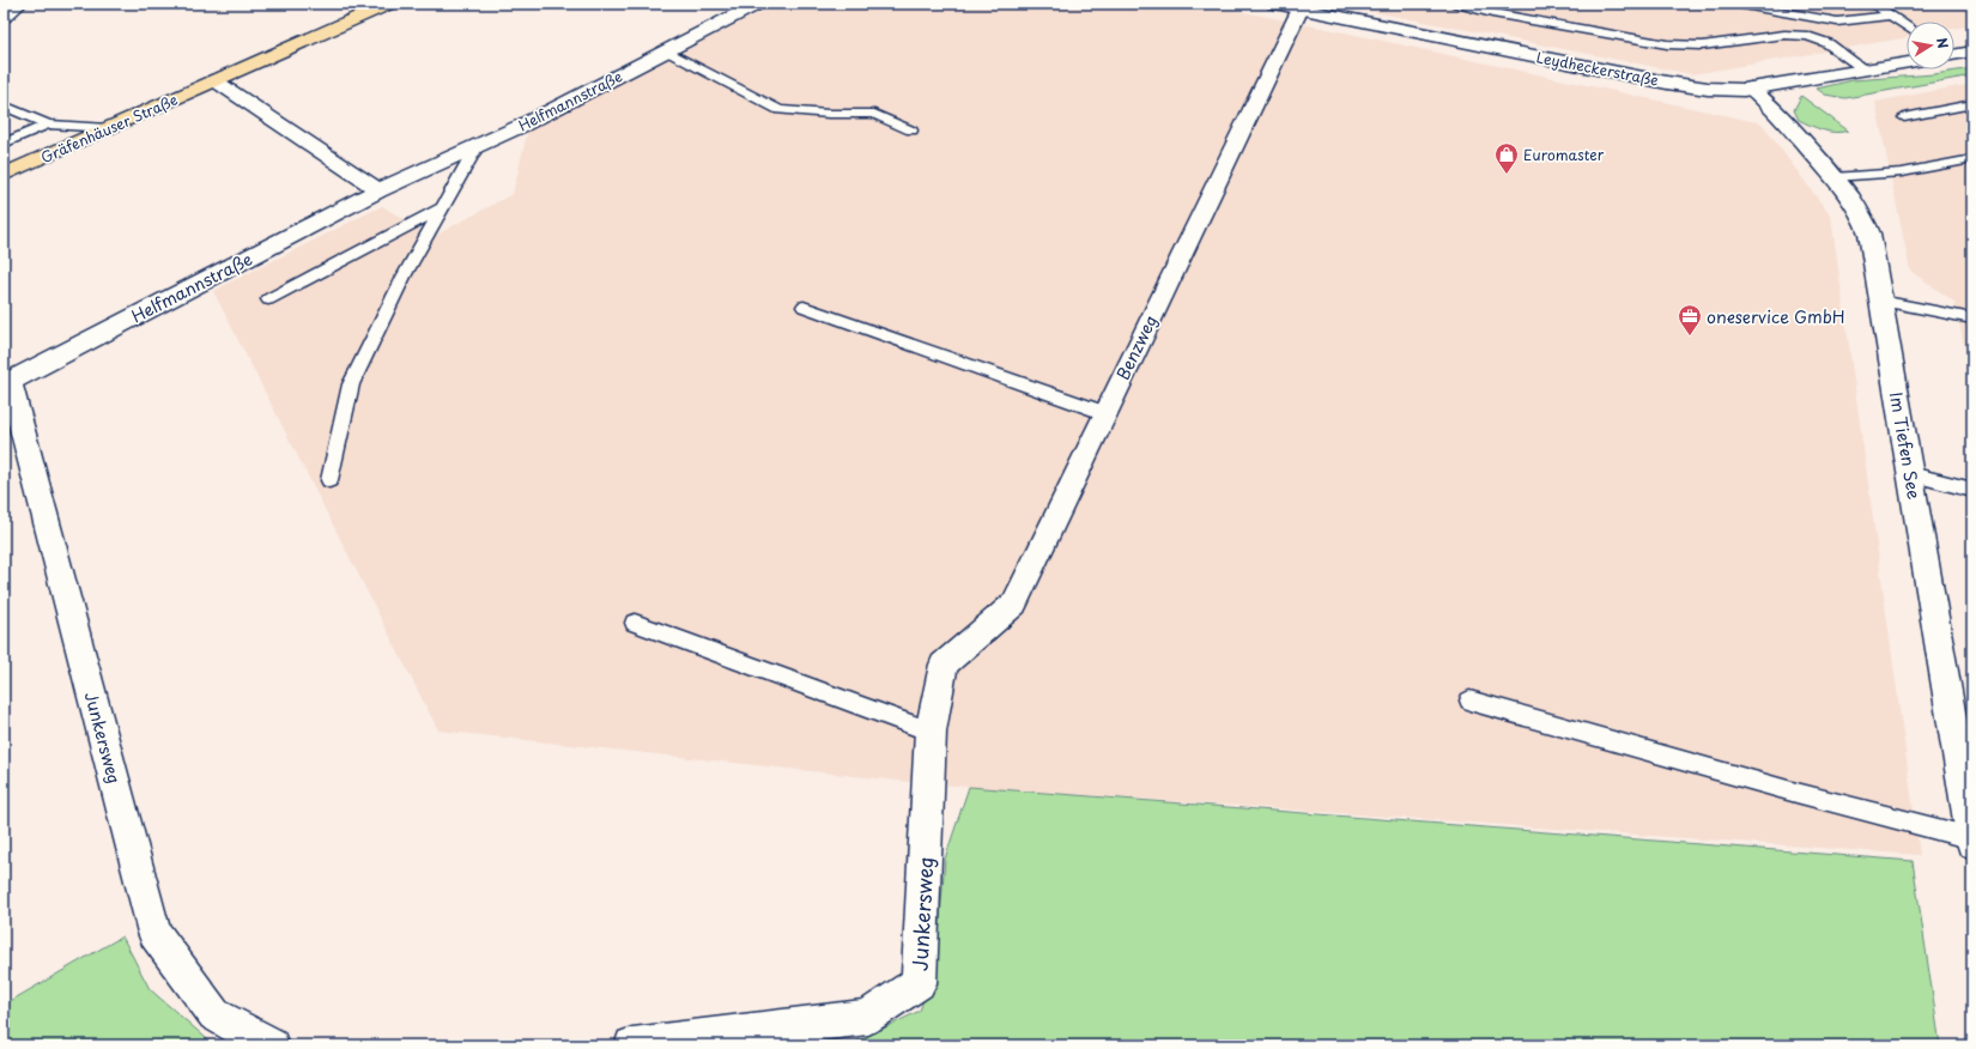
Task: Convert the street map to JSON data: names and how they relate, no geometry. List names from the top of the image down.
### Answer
{
  "streets": {
    "main road": ["Gräfenhäuser Straße"],
    "street": [
      "Leydheckerstraße",
      "Helfmannstraße",
      "Benzweg",
      "Im Tiefen See",
      "Junkersweg"
    ]
  },
  "crossings": [
    ["Leydheckerstraße", "Benzweg"],
    ["Leydheckerstraße", "Im Tiefen See"],
    ["Helfmannstraße", "Junkersweg"],
    ["Benzweg", "Junkersweg"]
  ],
  "places": {
    "shop": ["Euromaster"],
    "office": ["oneservice GmbH"]
  },
  "north": "right"
}
